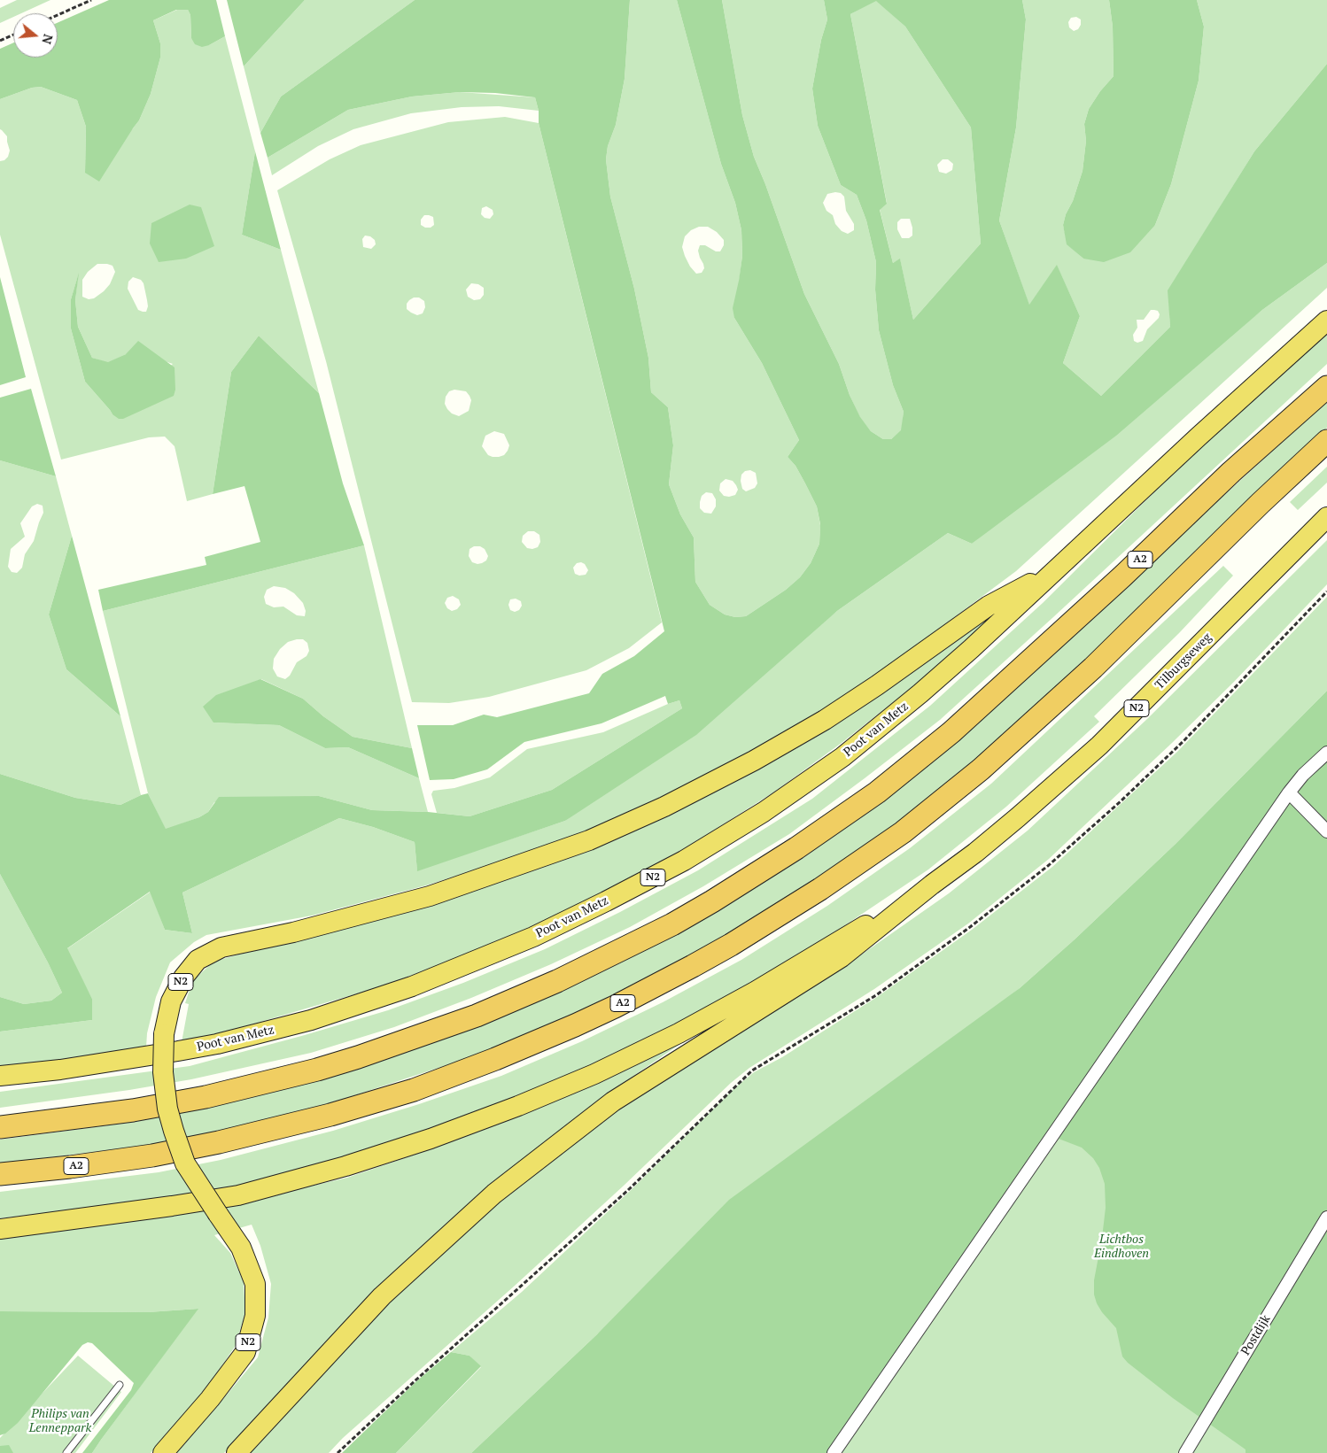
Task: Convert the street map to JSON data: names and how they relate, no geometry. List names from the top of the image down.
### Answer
{
  "streets": {
    "highway": [
      "A2",
      "Tilburgseweg",
      "N2",
      "Poot van Metz"
    ],
    "street": ["Postdijk"]
  },
  "crossings": [
    ["Tilburgseweg", "N2"],
    ["N2", "Poot van Metz"]
  ],
  "parks": ["Lichtbos Eindhoven", "Philips van Lenneppark"],
  "north": "right"
}
